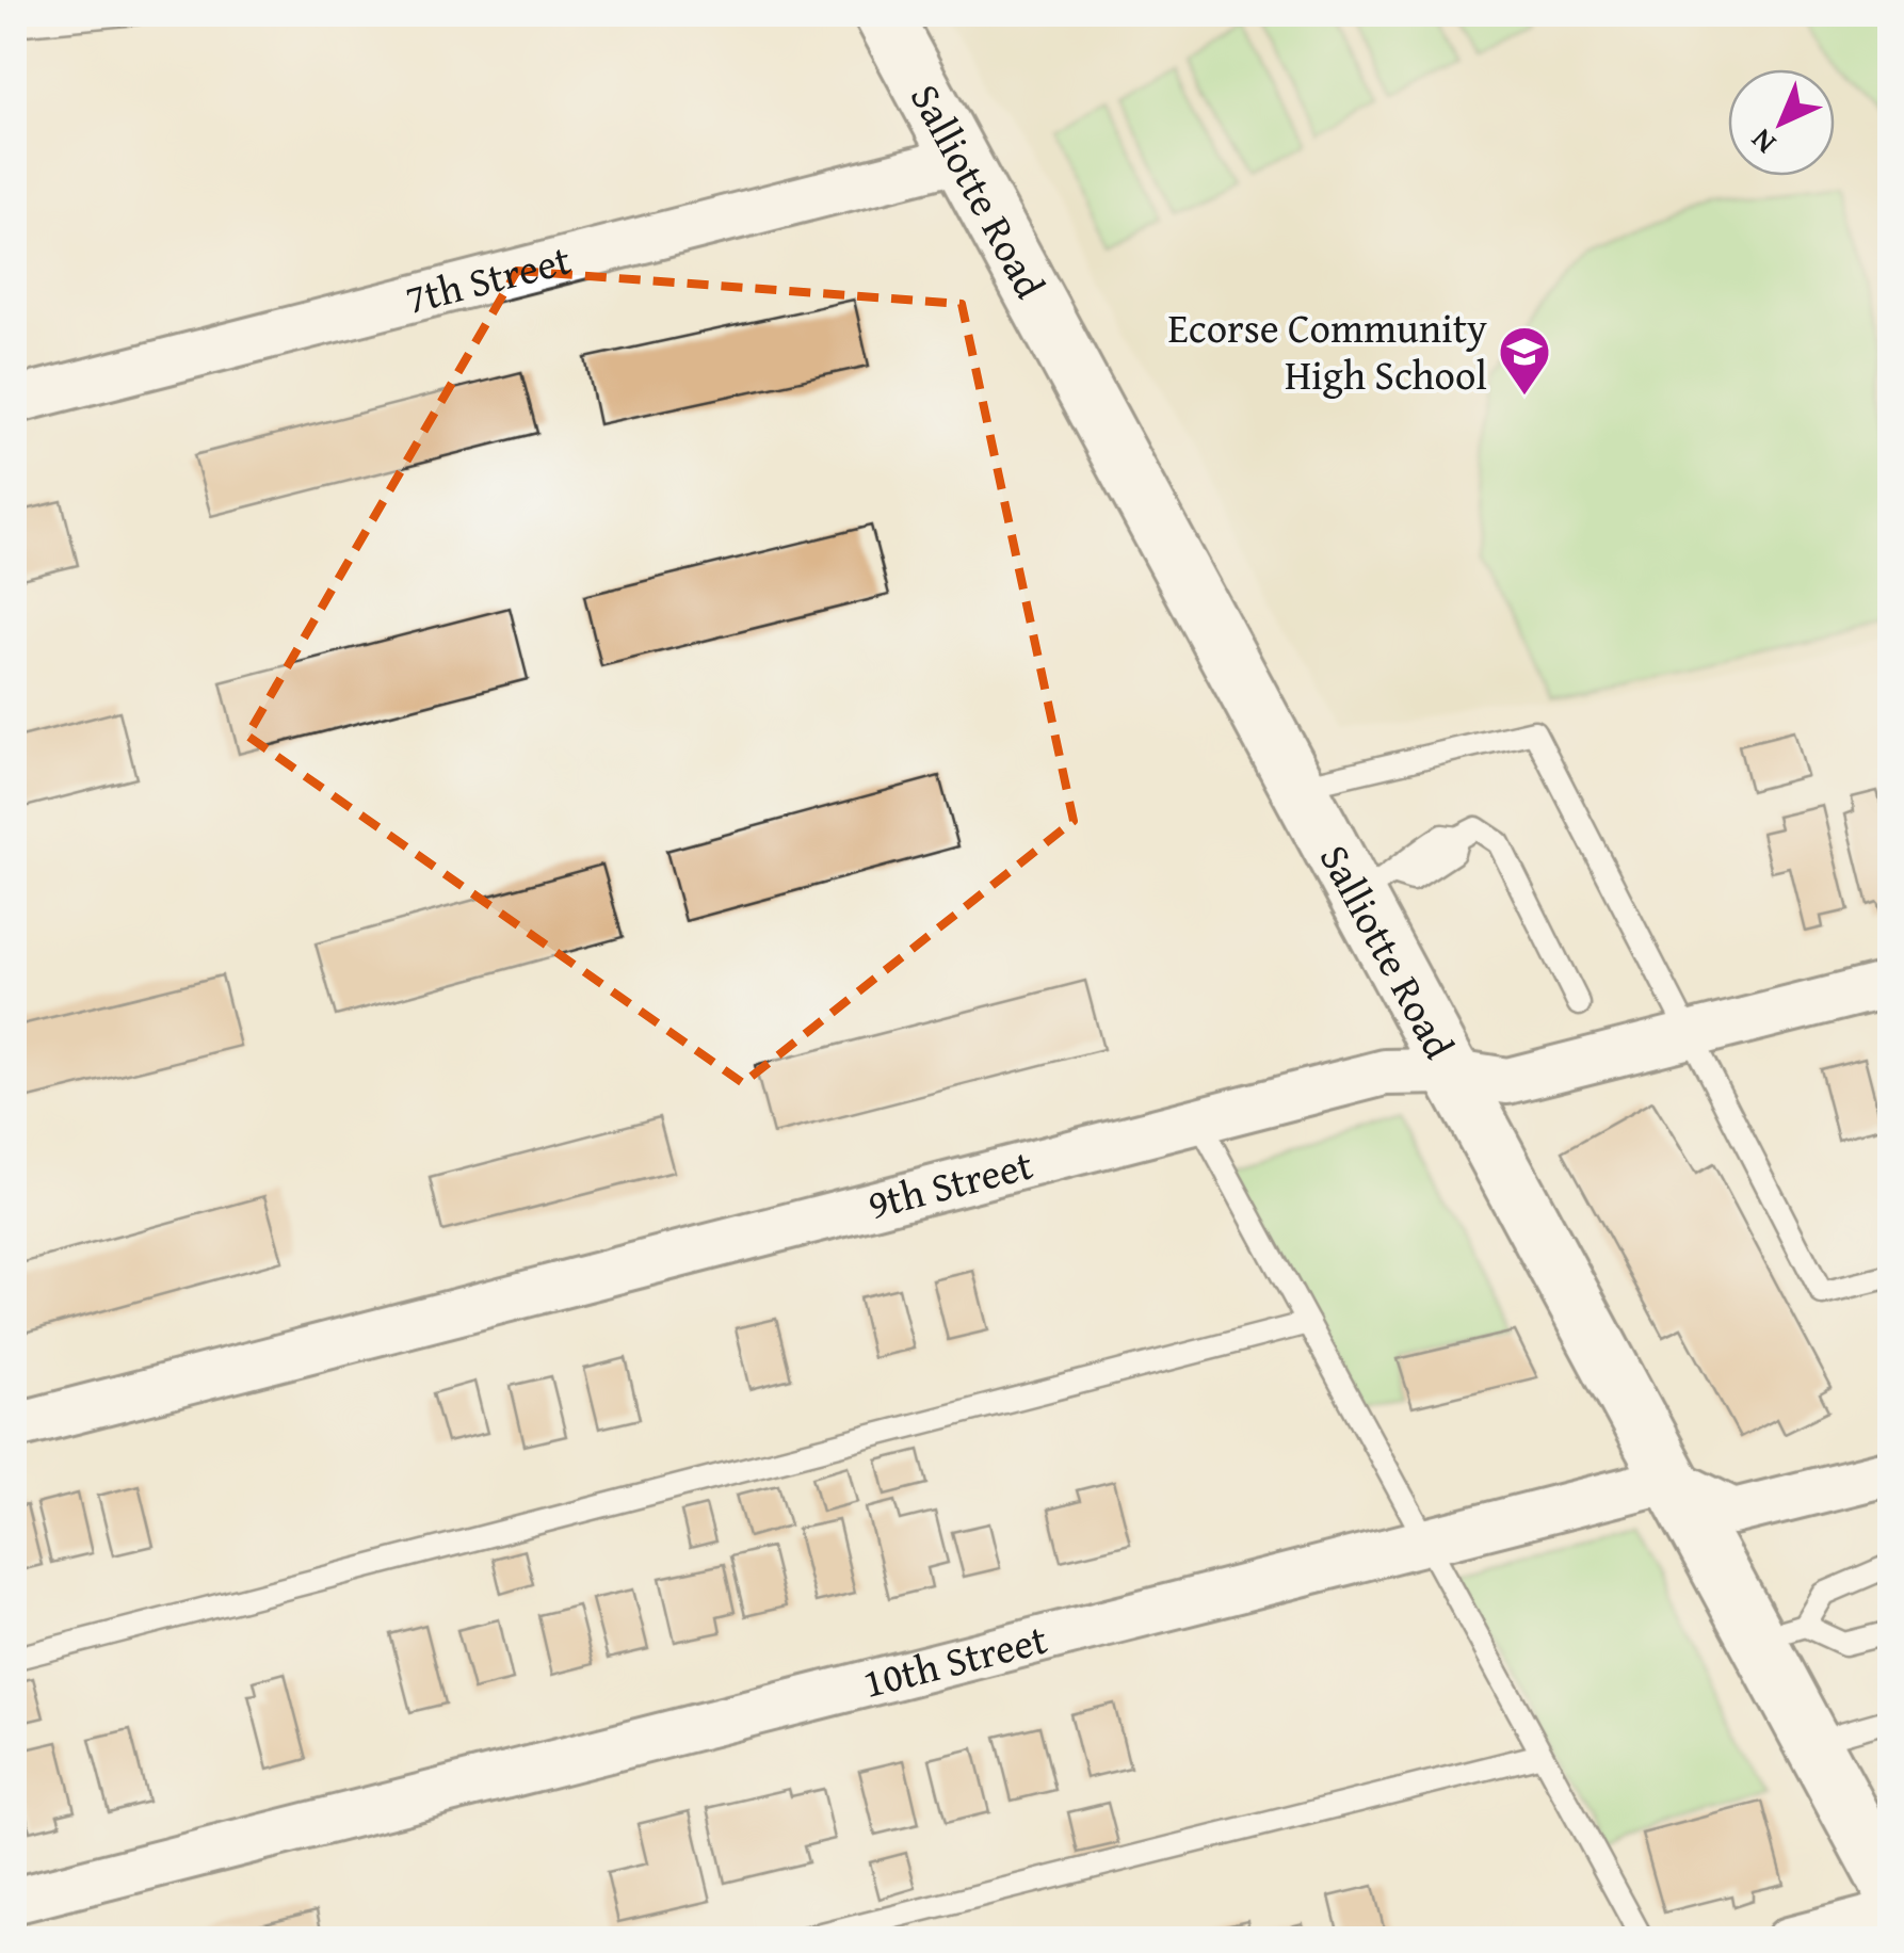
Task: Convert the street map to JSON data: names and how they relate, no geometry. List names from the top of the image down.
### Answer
{
  "streets": {
    "street": [
      "Salliotte Road",
      "7th Street",
      "9th Street",
      "10th Street"
    ]
  },
  "crossings": [
    ["Salliotte Road", "7th Street"],
    ["Salliotte Road", "9th Street"],
    ["Salliotte Road", "10th Street"]
  ],
  "places": {
    "school or university": ["Ecorse Community High School"]
  },
  "north": "bottom left"
}
